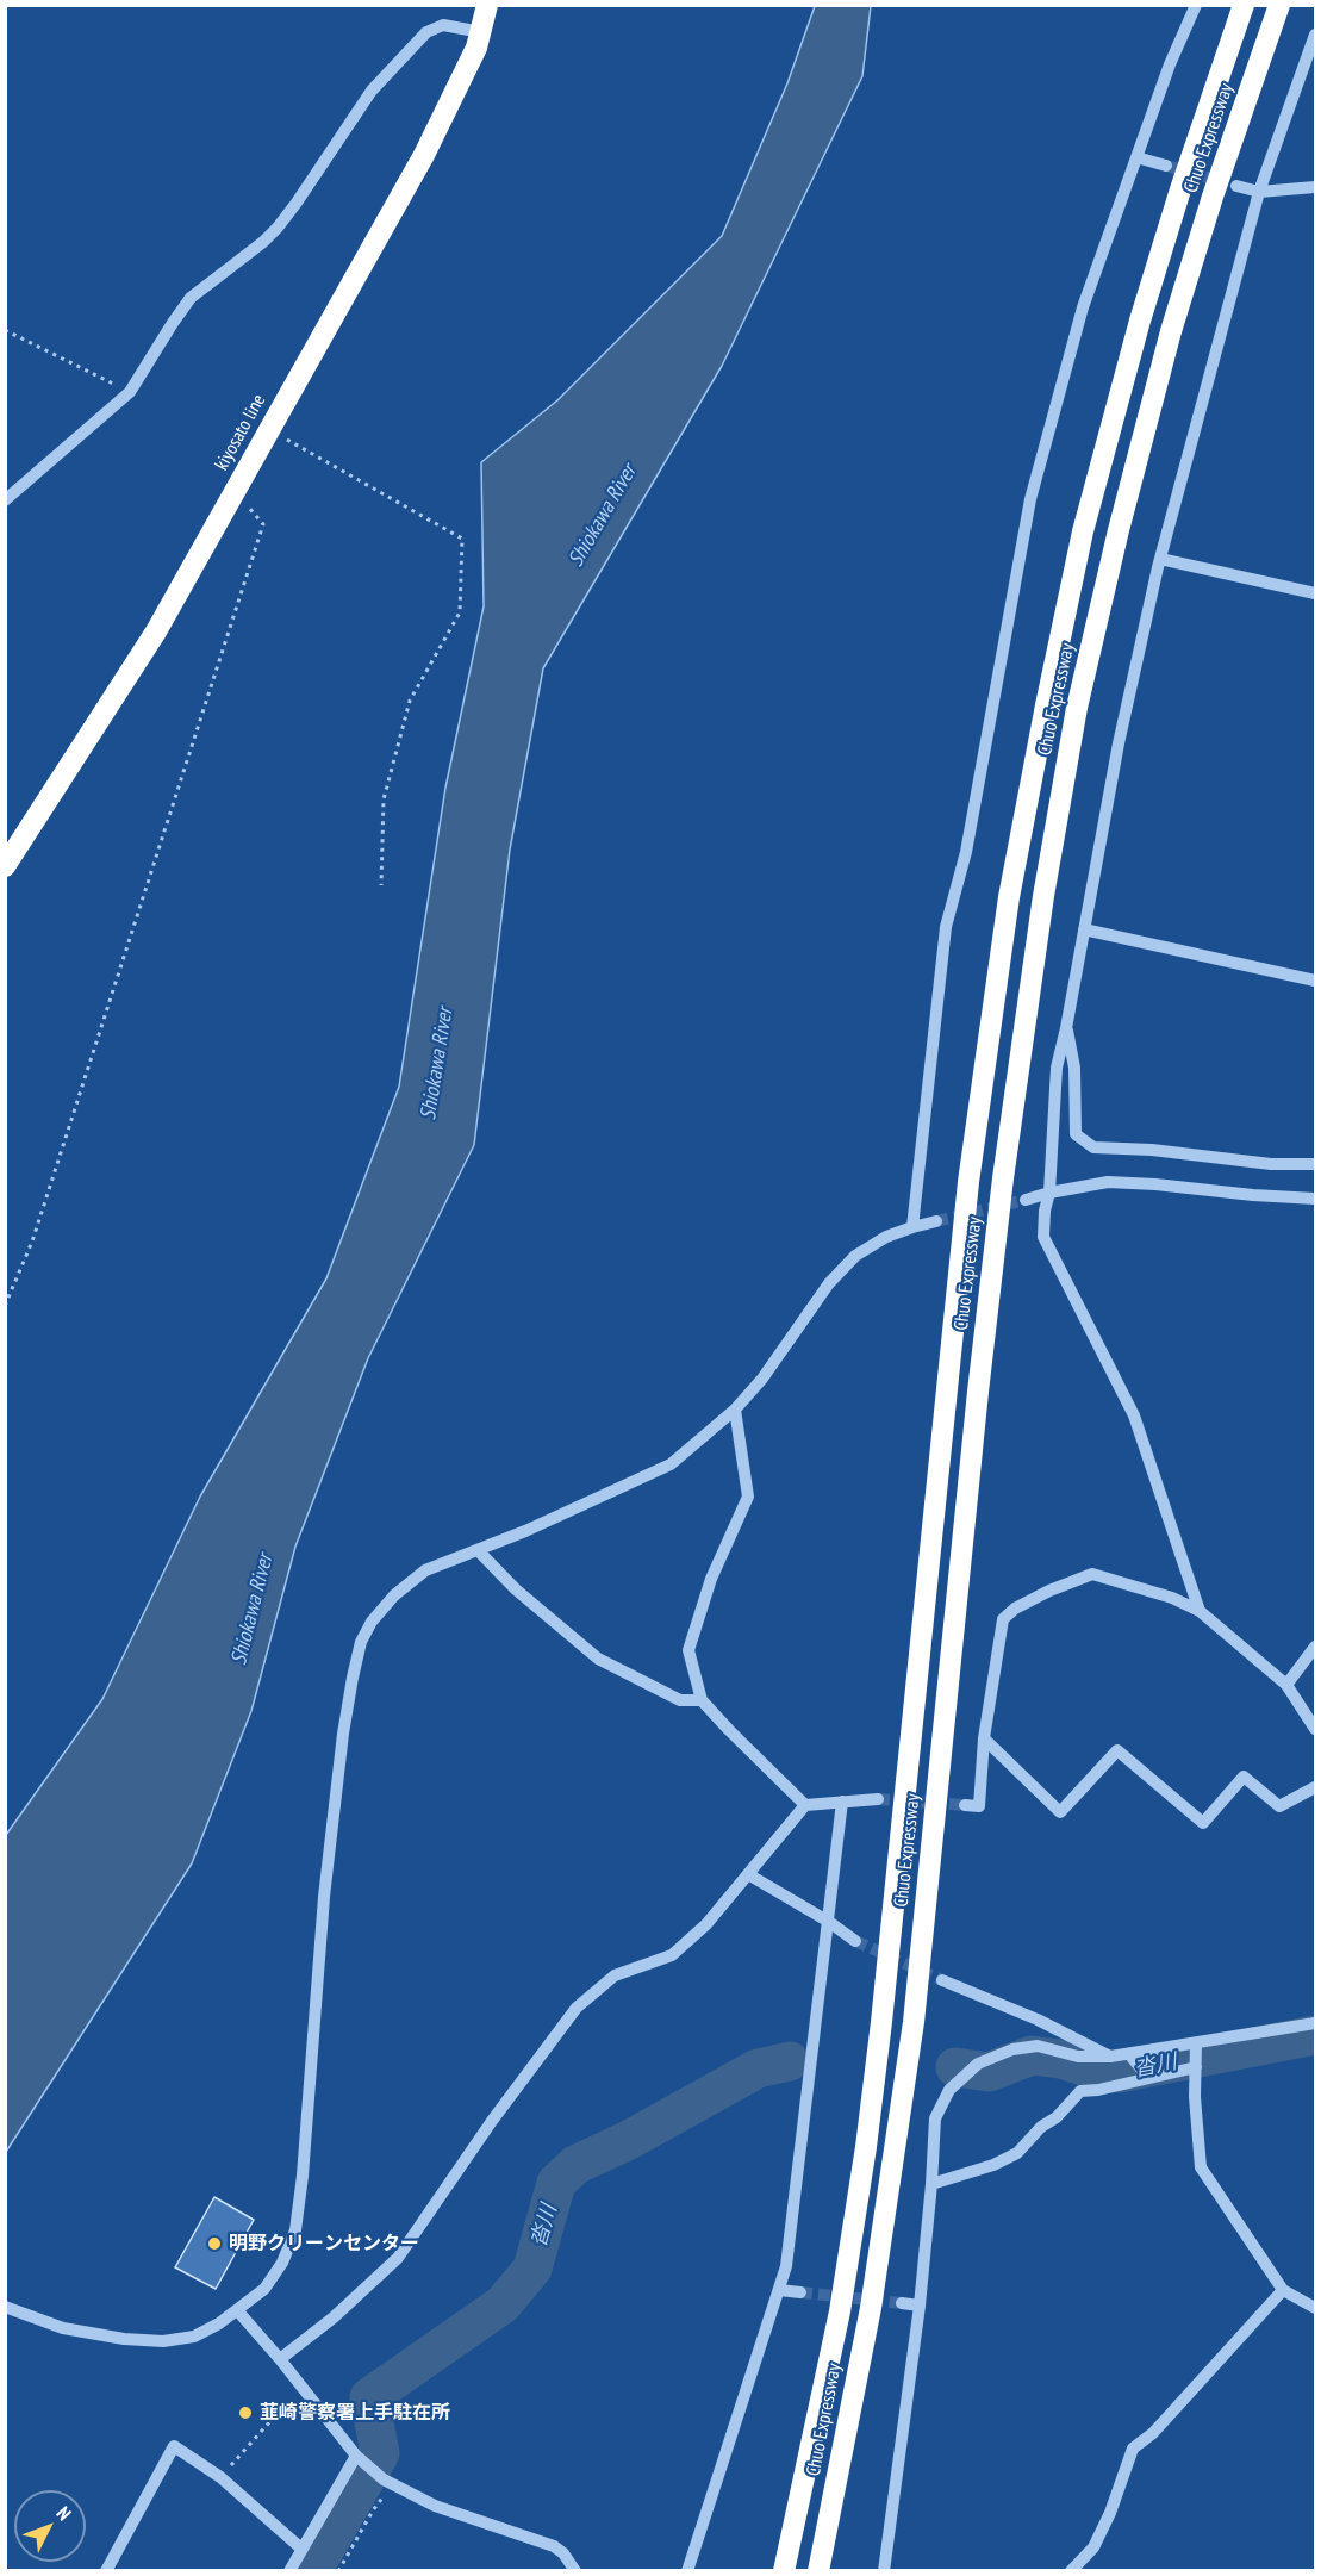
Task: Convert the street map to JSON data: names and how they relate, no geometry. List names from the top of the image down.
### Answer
{
  "streets": {
    "highway": ["Chuo Expressway", "kiyosato line"]
  },
  "water": ["Shiokawa River", "沓川"],
  "places": ["明野クリーンセンター", "韮崎警察署上手駐在所"],
  "north": "top right"
}
